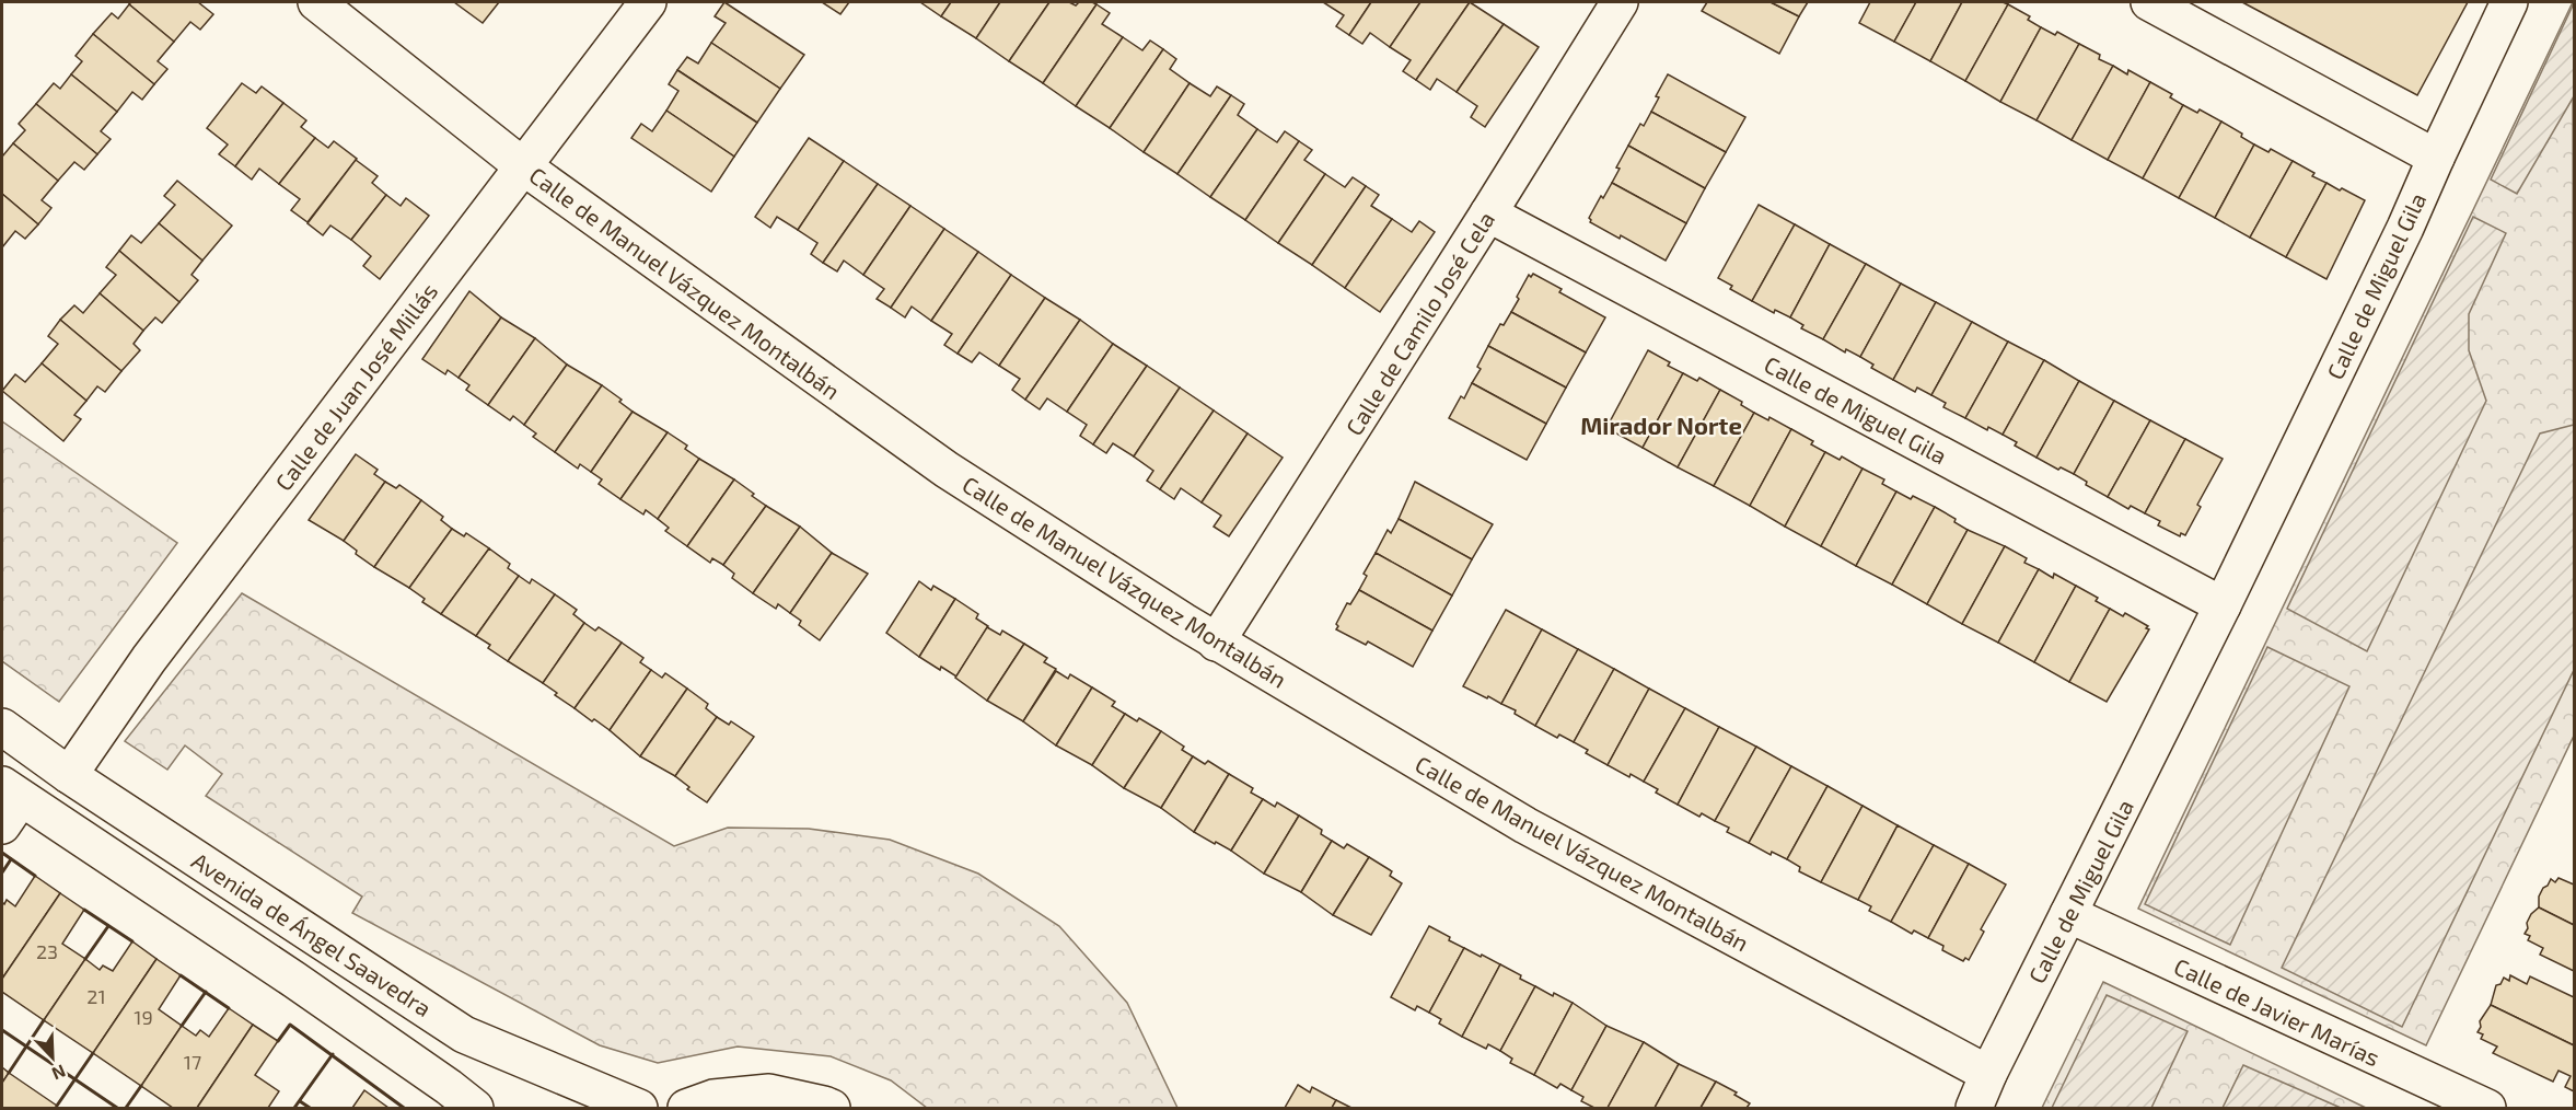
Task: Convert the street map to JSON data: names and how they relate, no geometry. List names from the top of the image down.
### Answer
{
  "streets": {
    "street": [
      "Calle de Manuel Vázquez Montalbán",
      "Calle de Miguel Gila",
      "Calle de Camilo José Cela",
      "Calle de Juan José Millás",
      "Avenida de Ángel Saavedra",
      "Calle de Javier Marías"
    ]
  },
  "crossings": [
    ["Calle de Manuel Vázquez Montalbán", "Calle de Miguel Gila"],
    ["Calle de Manuel Vázquez Montalbán", "Calle de Camilo José Cela"],
    ["Calle de Manuel Vázquez Montalbán", "Calle de Juan José Millás"],
    ["Calle de Miguel Gila", "Calle de Camilo José Cela"],
    ["Calle de Miguel Gila", "Calle de Javier Marías"],
    ["Calle de Juan José Millás", "Avenida de Ángel Saavedra"]
  ],
  "districts": ["Mirador Norte"],
  "house_numbers": [
    "23",
    "21",
    "19",
    "17"
  ],
  "north": "bottom right"
}
